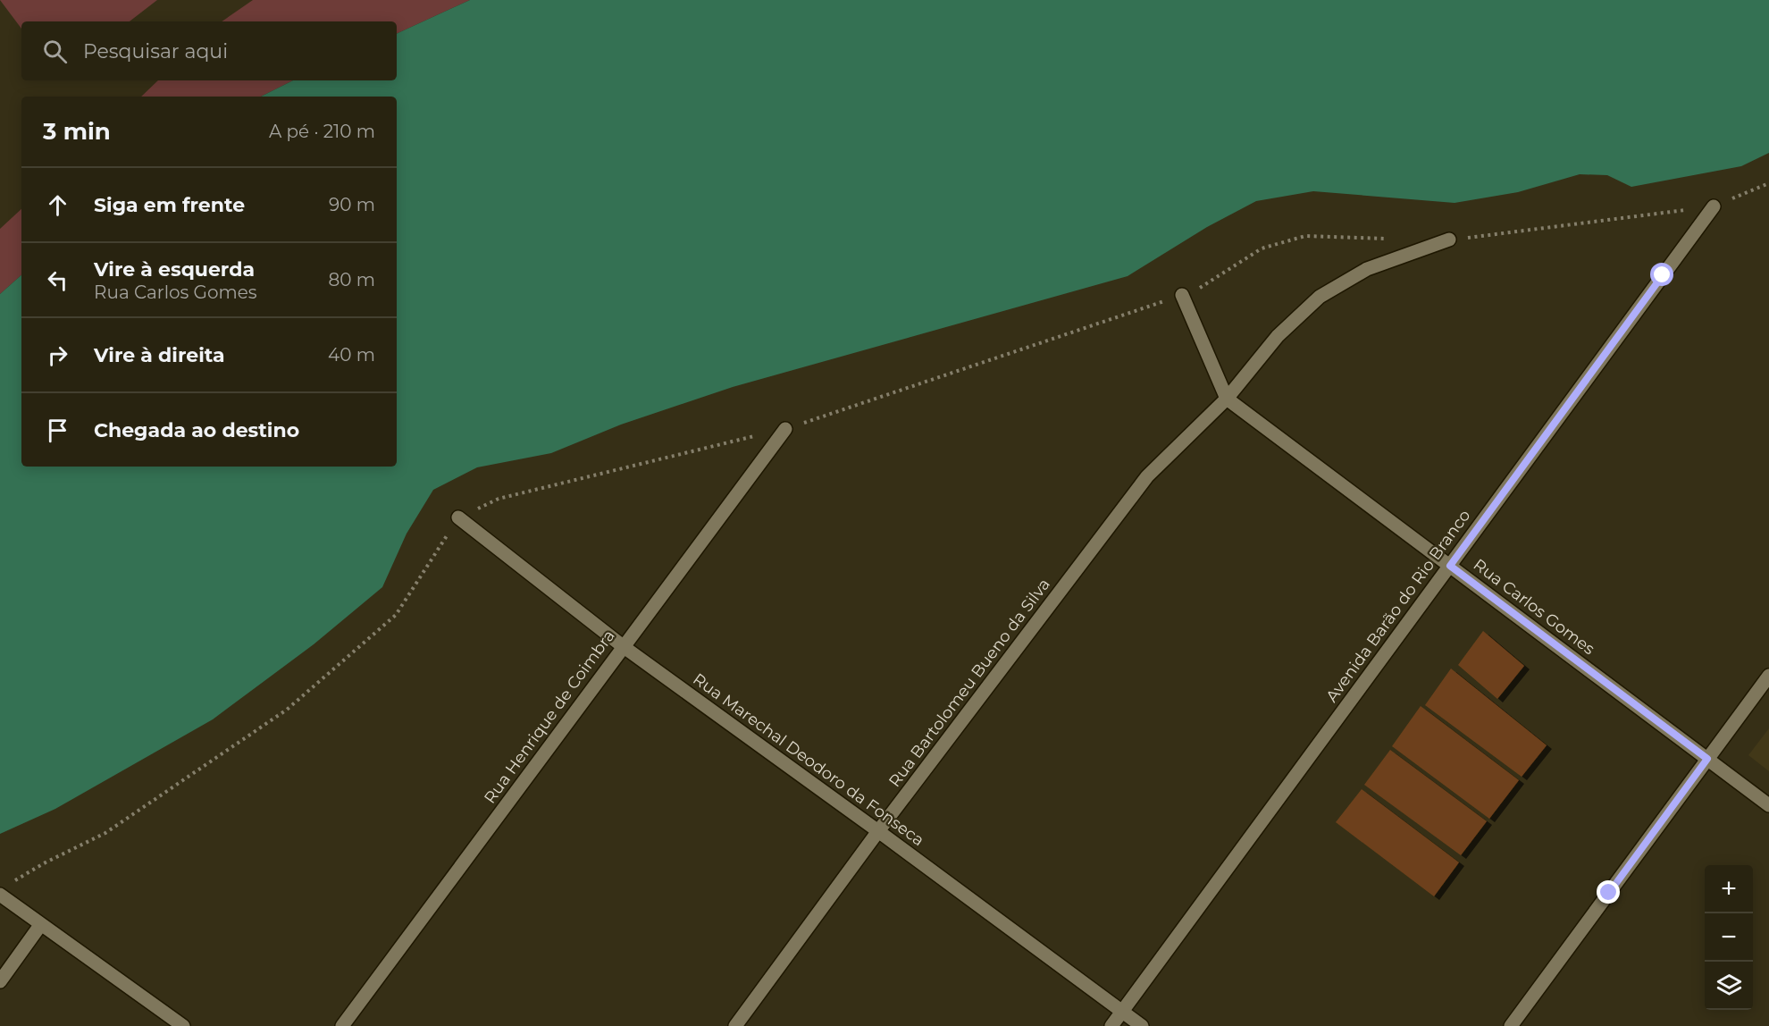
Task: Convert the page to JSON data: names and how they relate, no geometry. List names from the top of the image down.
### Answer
{
  "streets": {
    "street": [
      "Avenida Barão do Rio Branco",
      "Rua Carlos Gomes",
      "Rua Bartolomeu Bueno da Silva",
      "Rua Henrique de Coimbra",
      "Rua Marechal Deodoro da Fonseca"
    ]
  },
  "crossings": [
    ["Avenida Barão do Rio Branco", "Rua Carlos Gomes"],
    ["Avenida Barão do Rio Branco", "Rua Marechal Deodoro da Fonseca"],
    ["Rua Carlos Gomes", "Rua Bartolomeu Bueno da Silva"],
    ["Rua Bartolomeu Bueno da Silva", "Rua Marechal Deodoro da Fonseca"],
    ["Rua Henrique de Coimbra", "Rua Marechal Deodoro da Fonseca"]
  ],
  "page": {
    "search": "Pesquisar aqui",
    "heading": ["3 min", "A pé · 210 m"],
    "list": [
      ["Siga em frente", "90 m"],
      ["Vire à esquerda", "Rua Carlos Gomes", "80 m"],
      ["Vire à direita", "40 m"],
      "Chegada ao destino"
    ],
    "map_buttons": ["+", "−"]
  }
}
